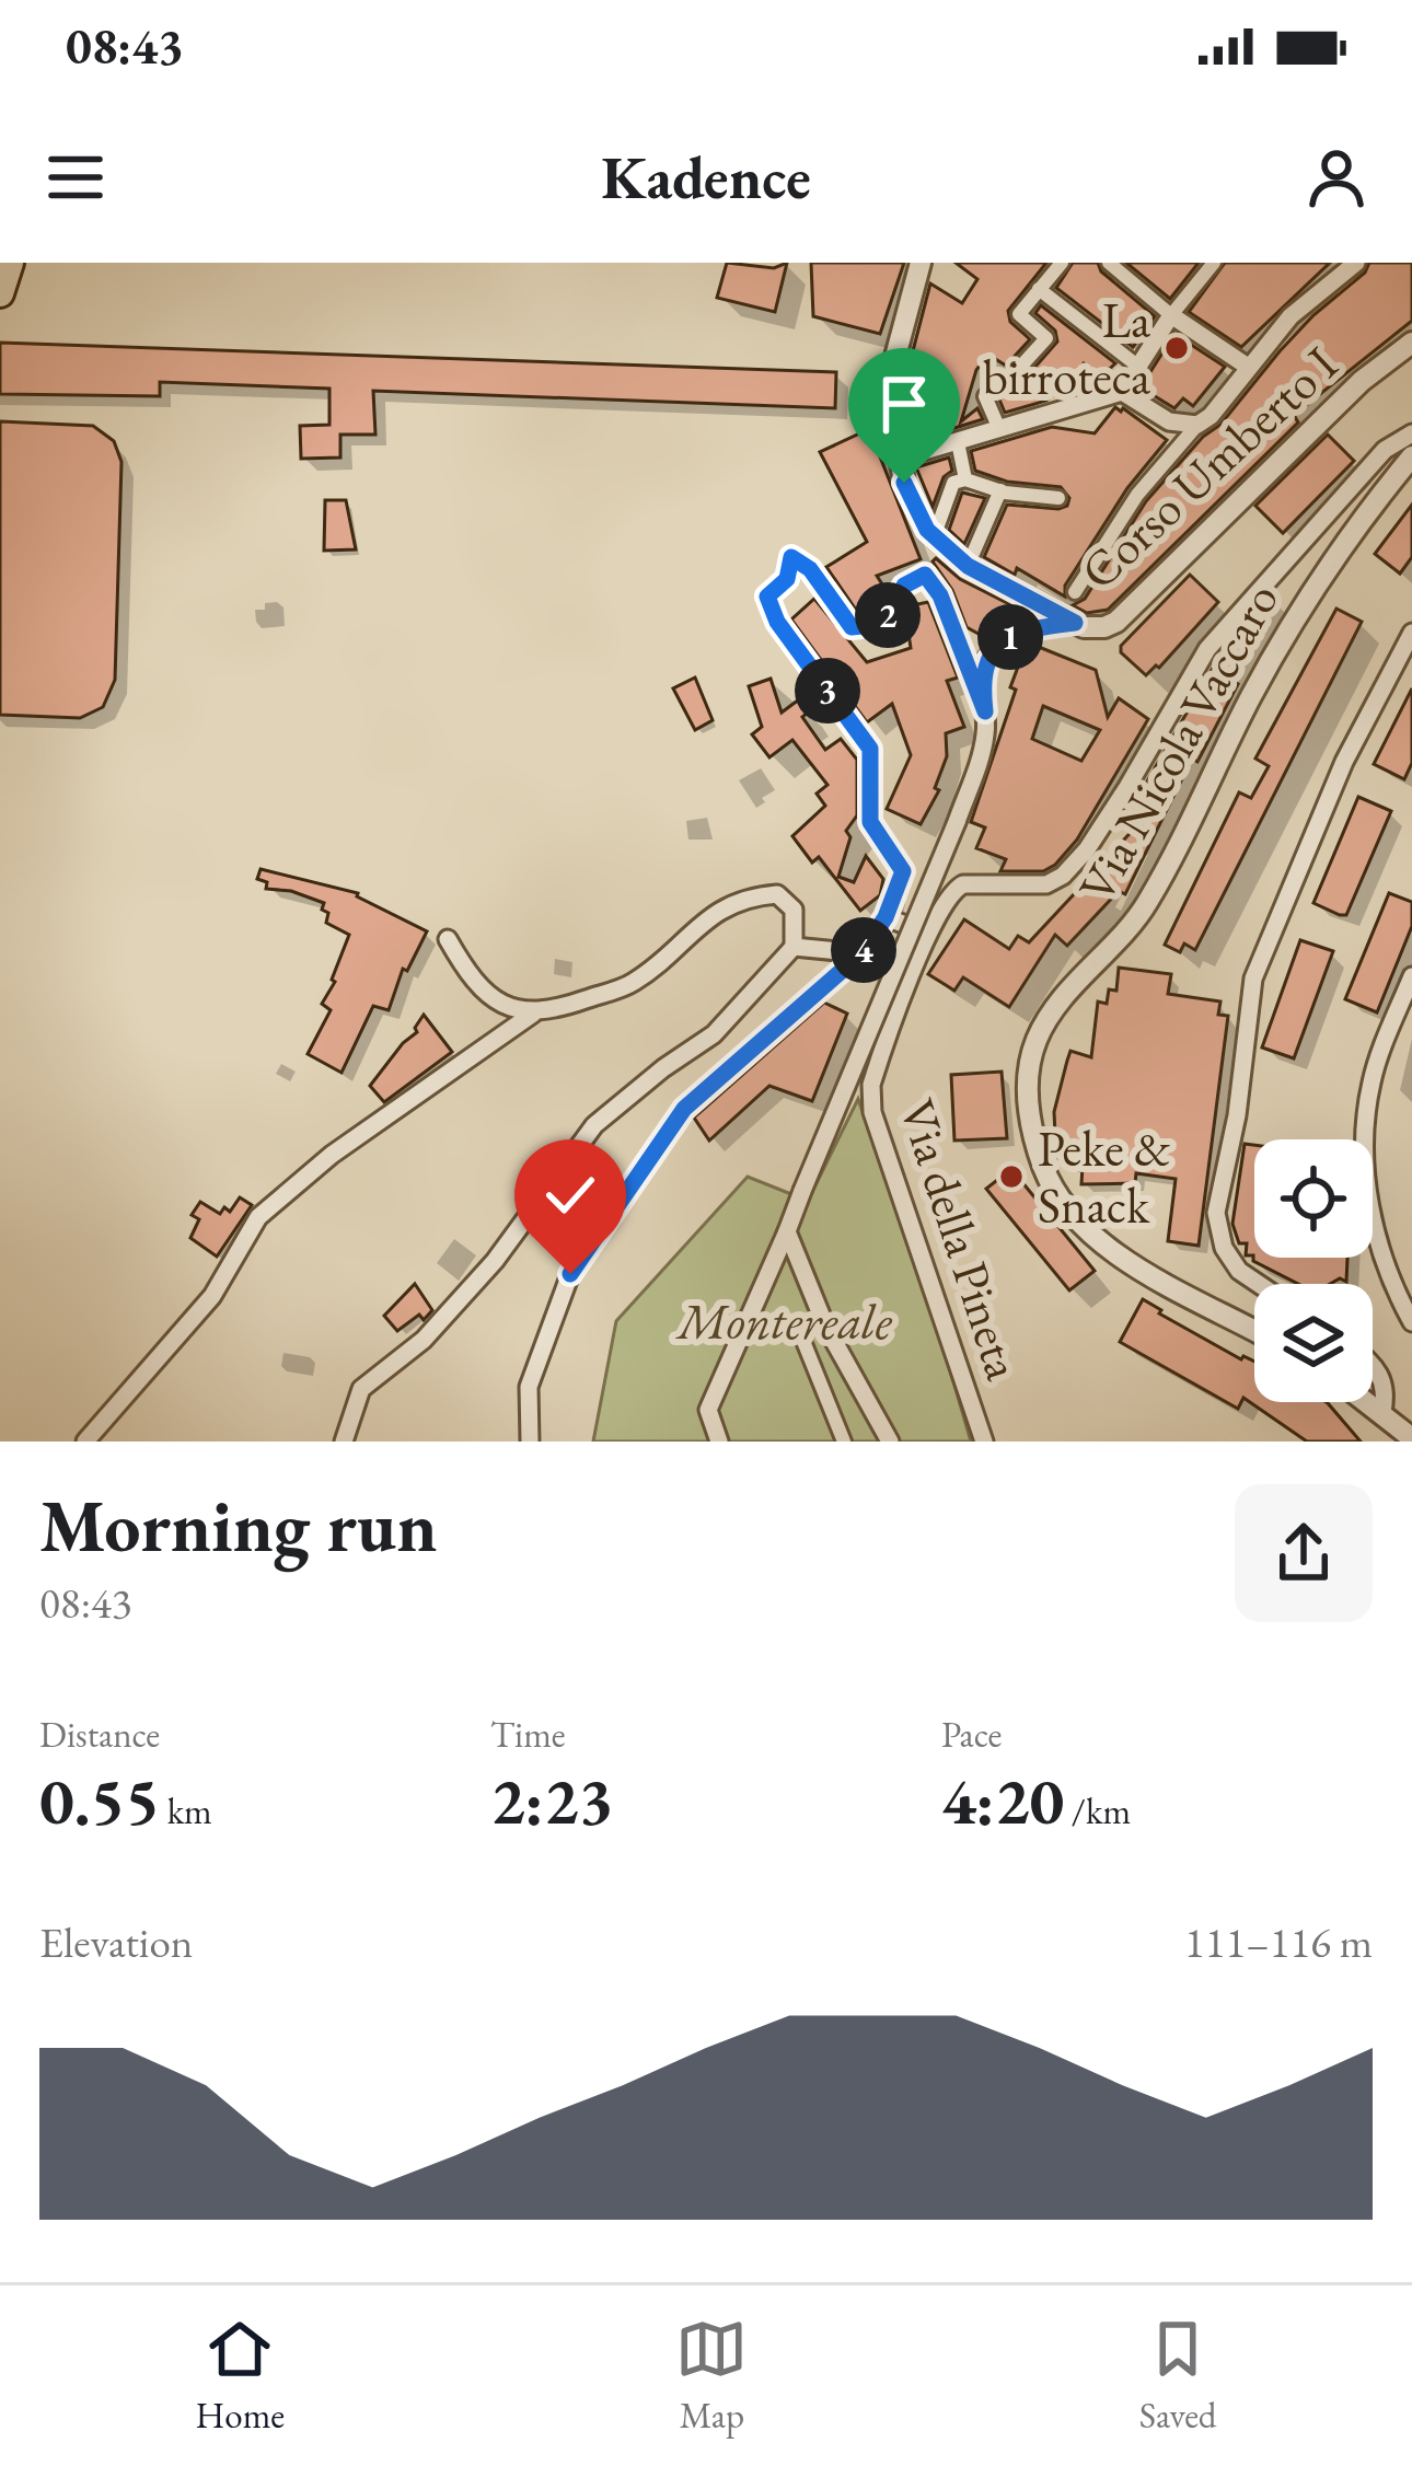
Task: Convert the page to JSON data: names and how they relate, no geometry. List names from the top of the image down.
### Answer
{
  "streets": {
    "street": ["Corso Umberto I", "Via Nicola Vaccaro", "Via della Pineta"]
  },
  "parks": ["Montereale"],
  "places": ["La birroteca", "Peke & Snack"],
  "page": {
    "status": "08:43",
    "header": "Kadence",
    "pins": [
      "2",
      "1",
      "3",
      "4"
    ],
    "heading": ["Morning run", "08:43"],
    "stats": [
      ["Distance", "0.55 km"],
      ["Time", "2:23"],
      ["Pace", "4:20 /km"]
    ],
    "chart": ["Elevation", "111–116 m"],
    "tabs": ["Home", "Map", "Saved"]
  }
}
